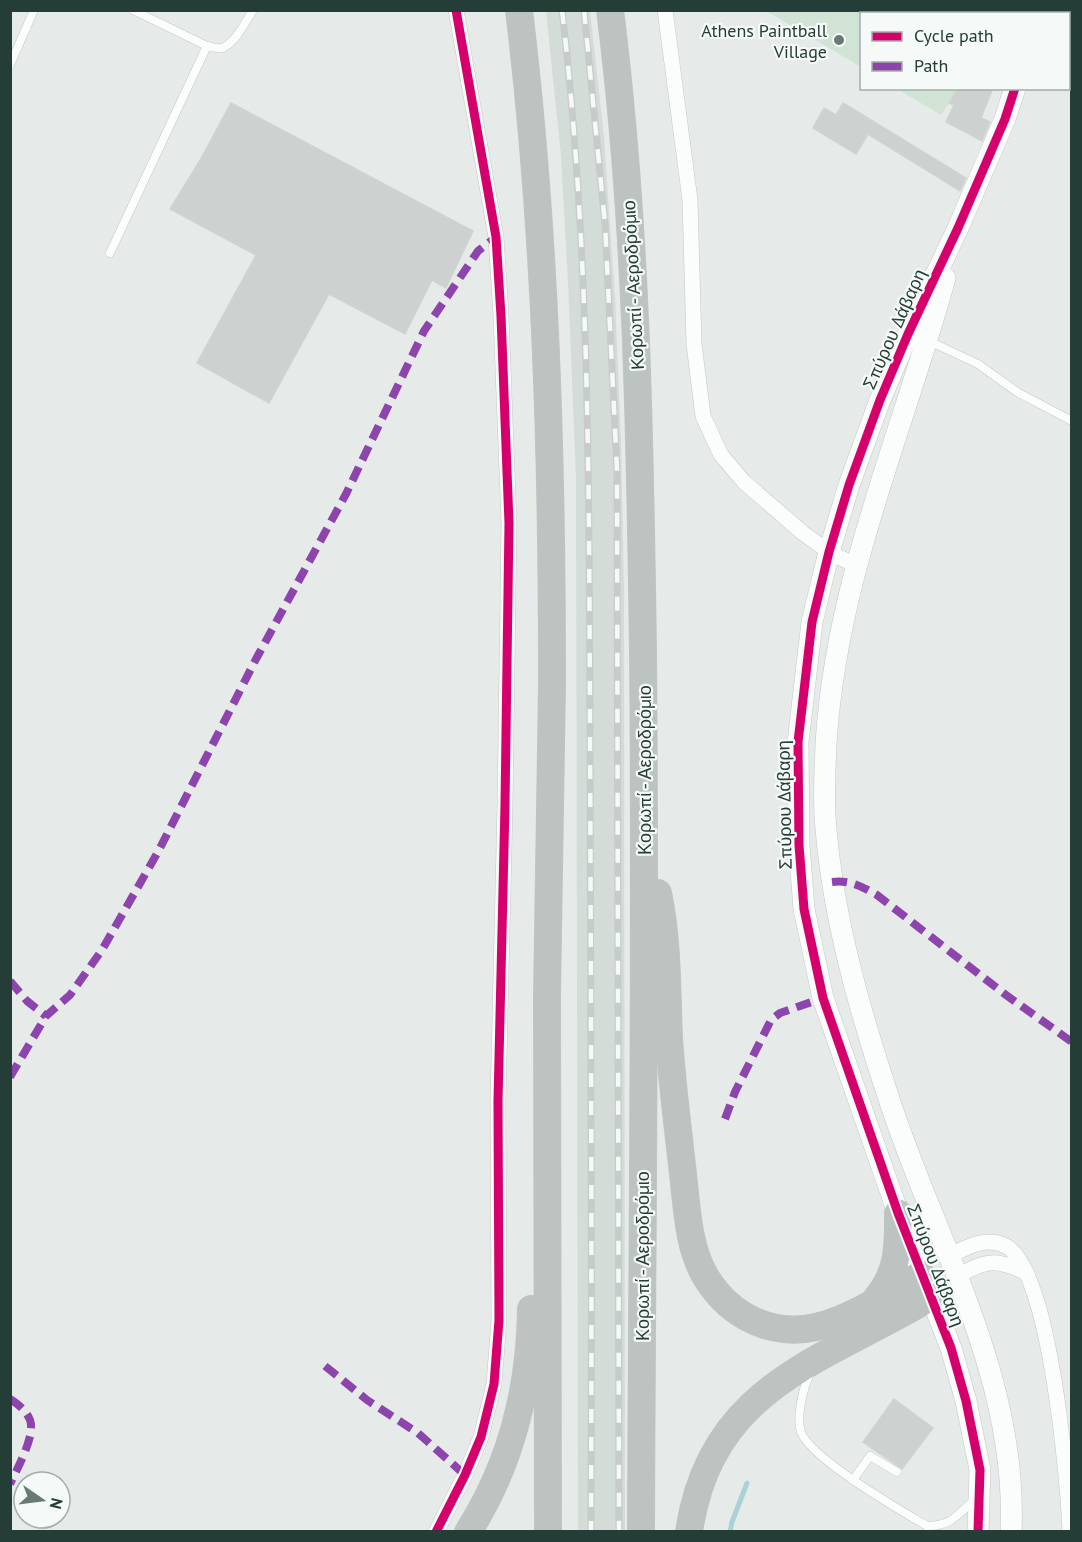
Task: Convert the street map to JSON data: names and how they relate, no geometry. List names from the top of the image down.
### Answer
{
  "streets": {
    "highway": ["Κορωπί - Αεροδρόμιο"],
    "street": ["Σπύρου Δάβαρη"]
  },
  "places": ["Athens Paintball Village"],
  "legend": ["Cycle path", "Path"],
  "north": "right"
}
